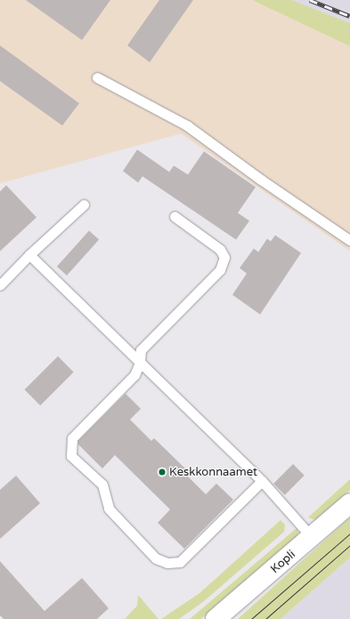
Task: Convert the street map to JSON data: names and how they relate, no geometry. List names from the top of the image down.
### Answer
{
  "streets": {
    "street": ["Kopli"]
  },
  "places": ["Keskkonnaamet"]
}
